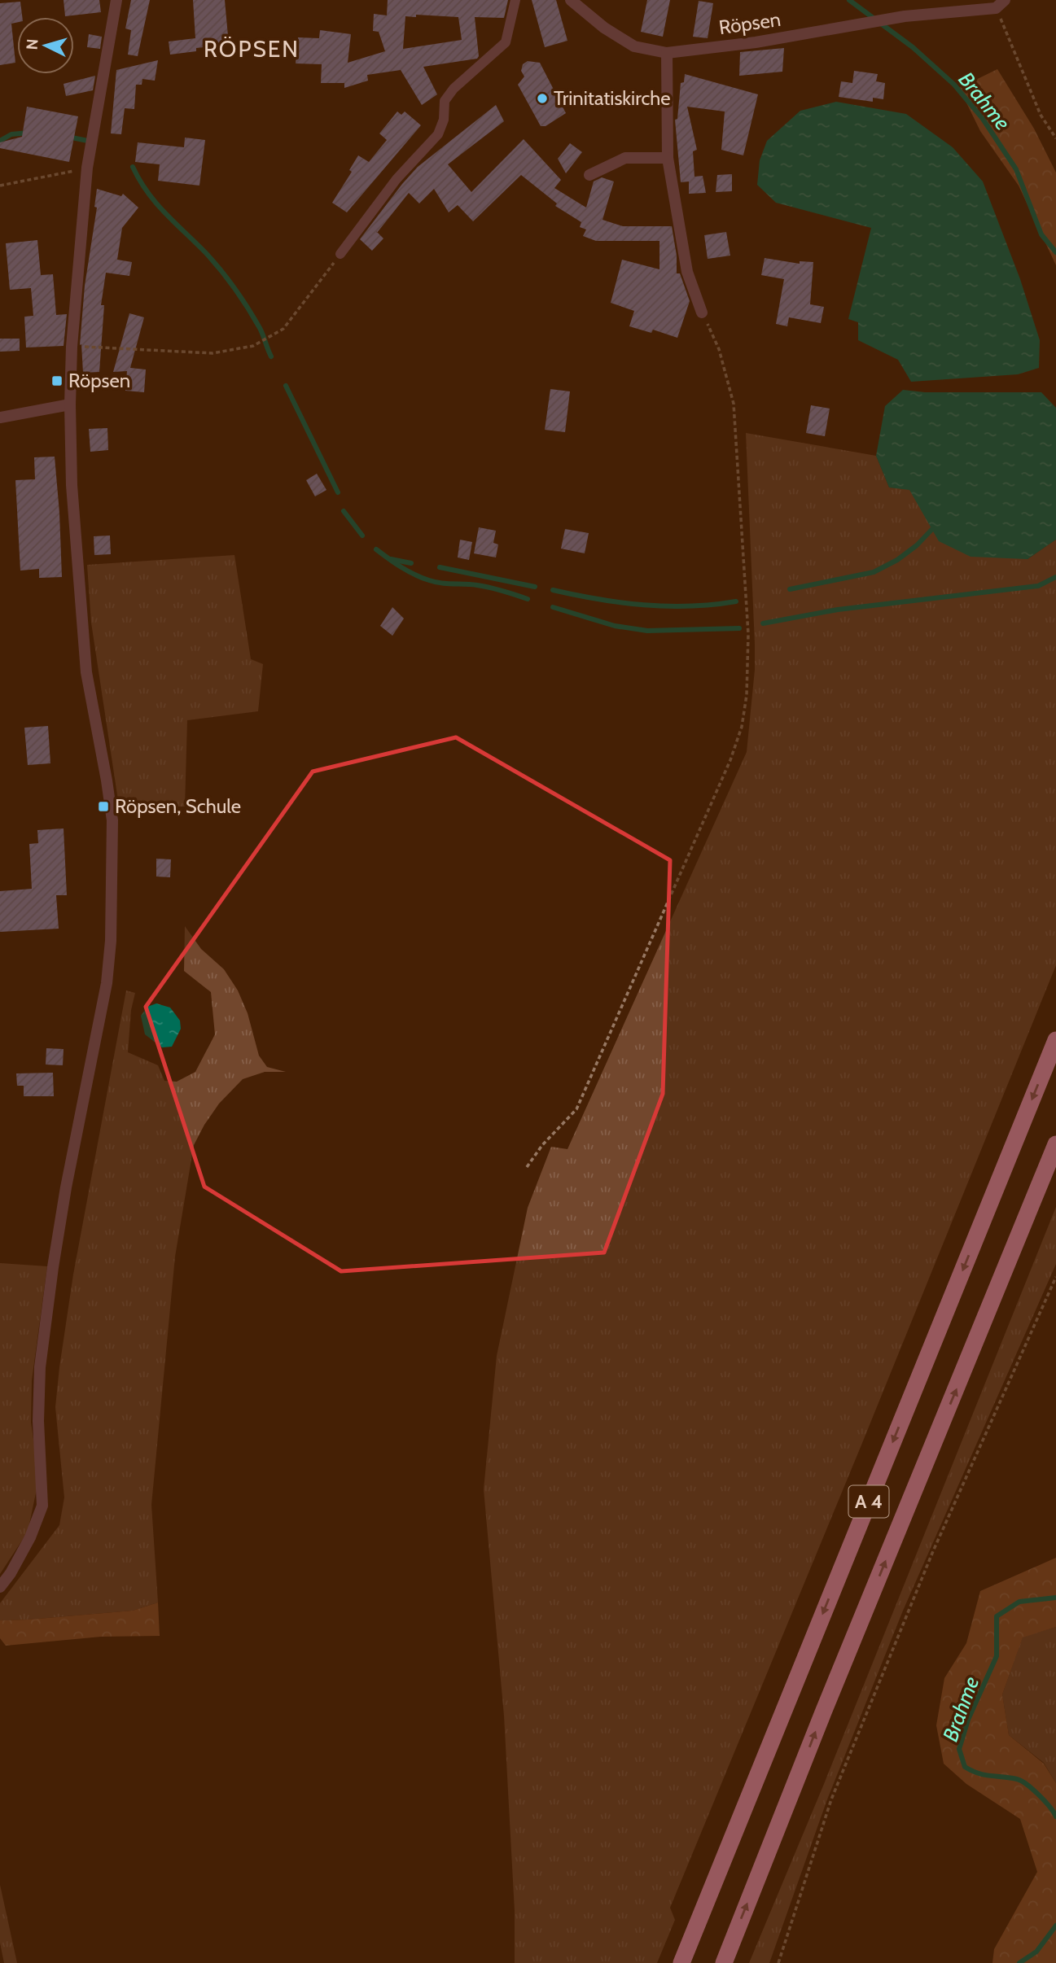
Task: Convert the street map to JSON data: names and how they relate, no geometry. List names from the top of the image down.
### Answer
{
  "streets": {
    "highway": ["A 4"],
    "street": ["Röpsen"]
  },
  "districts": ["RÖPSEN"],
  "water": ["Brahme"],
  "places": {
    "other": ["Trinitatiskirche"],
    "transit": ["Röpsen", "Röpsen, Schule"]
  },
  "north": "left"
}
